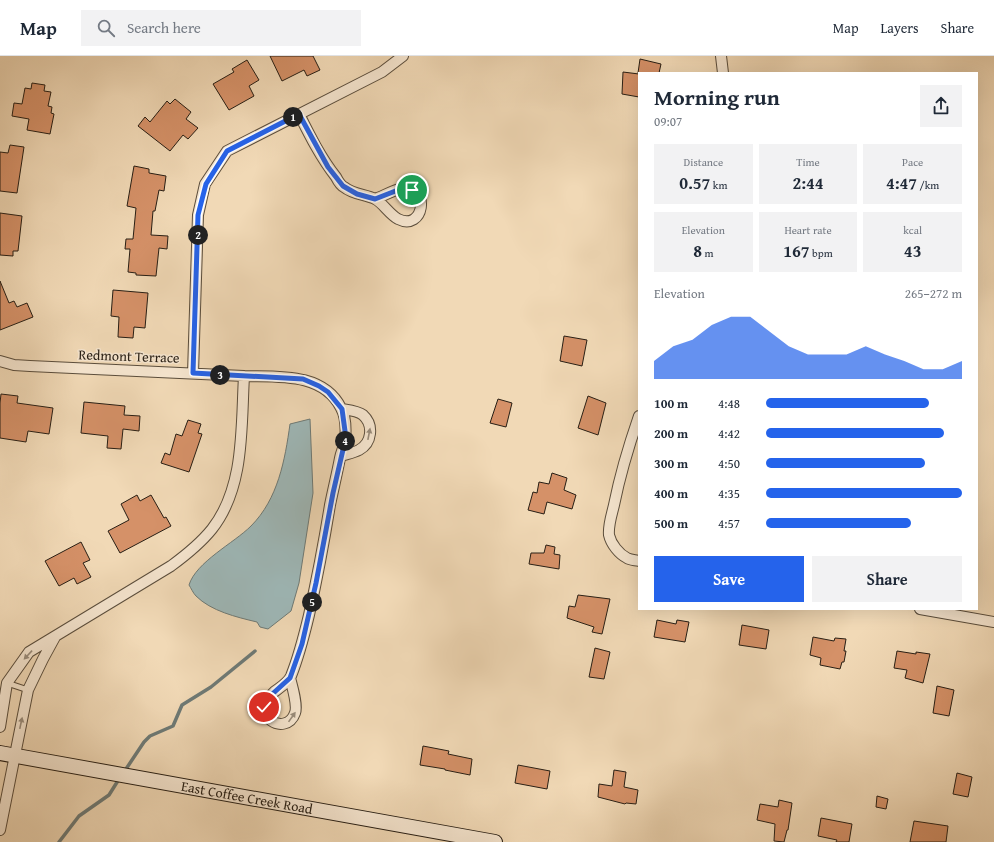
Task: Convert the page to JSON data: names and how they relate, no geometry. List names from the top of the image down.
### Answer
{
  "streets": {
    "street": ["Redmont Terrace", "East Coffee Creek Road"]
  },
  "page": {
    "header": "Map",
    "search": "Search here",
    "nav": ["Map", "Layers", "Share"],
    "heading": ["Morning run", "09:07"],
    "pins": [
      "1",
      "2",
      "3",
      "4",
      "5"
    ],
    "stats": [
      ["Distance", "0.57 km"],
      ["Time", "2:44"],
      ["Pace", "4:47 /km"],
      ["Elevation", "8 m"],
      ["Heart rate", "167 bpm"],
      ["kcal", "43"]
    ],
    "chart": ["Elevation", "265–272 m"],
    "list": [
      {
        "name": "100 m",
        "note": "4:48"
      },
      {
        "name": "200 m",
        "note": "4:42"
      },
      {
        "name": "300 m",
        "note": "4:50"
      },
      {
        "name": "400 m",
        "note": "4:35"
      },
      {
        "name": "500 m",
        "note": "4:57"
      }
    ],
    "buttons": ["Save", "Share"]
  }
}
